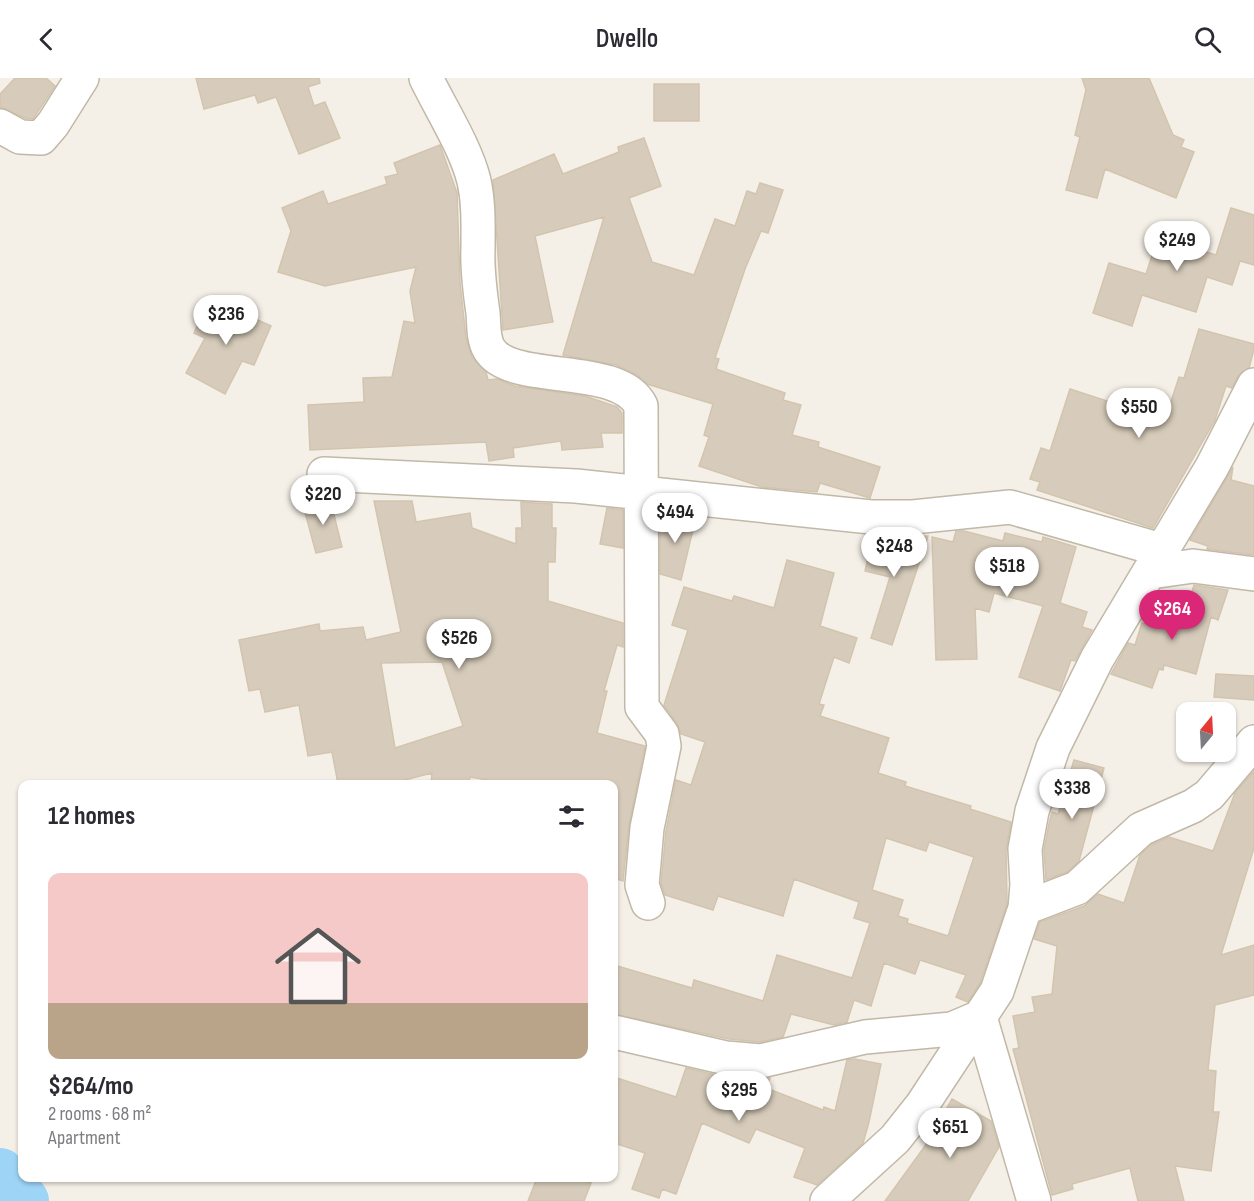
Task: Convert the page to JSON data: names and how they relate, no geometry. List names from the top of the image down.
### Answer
{
  "north": "top",
  "page": {
    "header": "Dwello",
    "price": [
      "$249",
      "$236",
      "$550",
      "$220",
      "$494",
      "$248",
      "$518",
      "$264",
      "$526",
      "$338",
      "$295",
      "$651"
    ],
    "heading": "12 homes",
    "list": [
      {
        "name": "$264/mo",
        "note": "2 rooms · 68 m² · Apartment"
      }
    ]
  }
}
